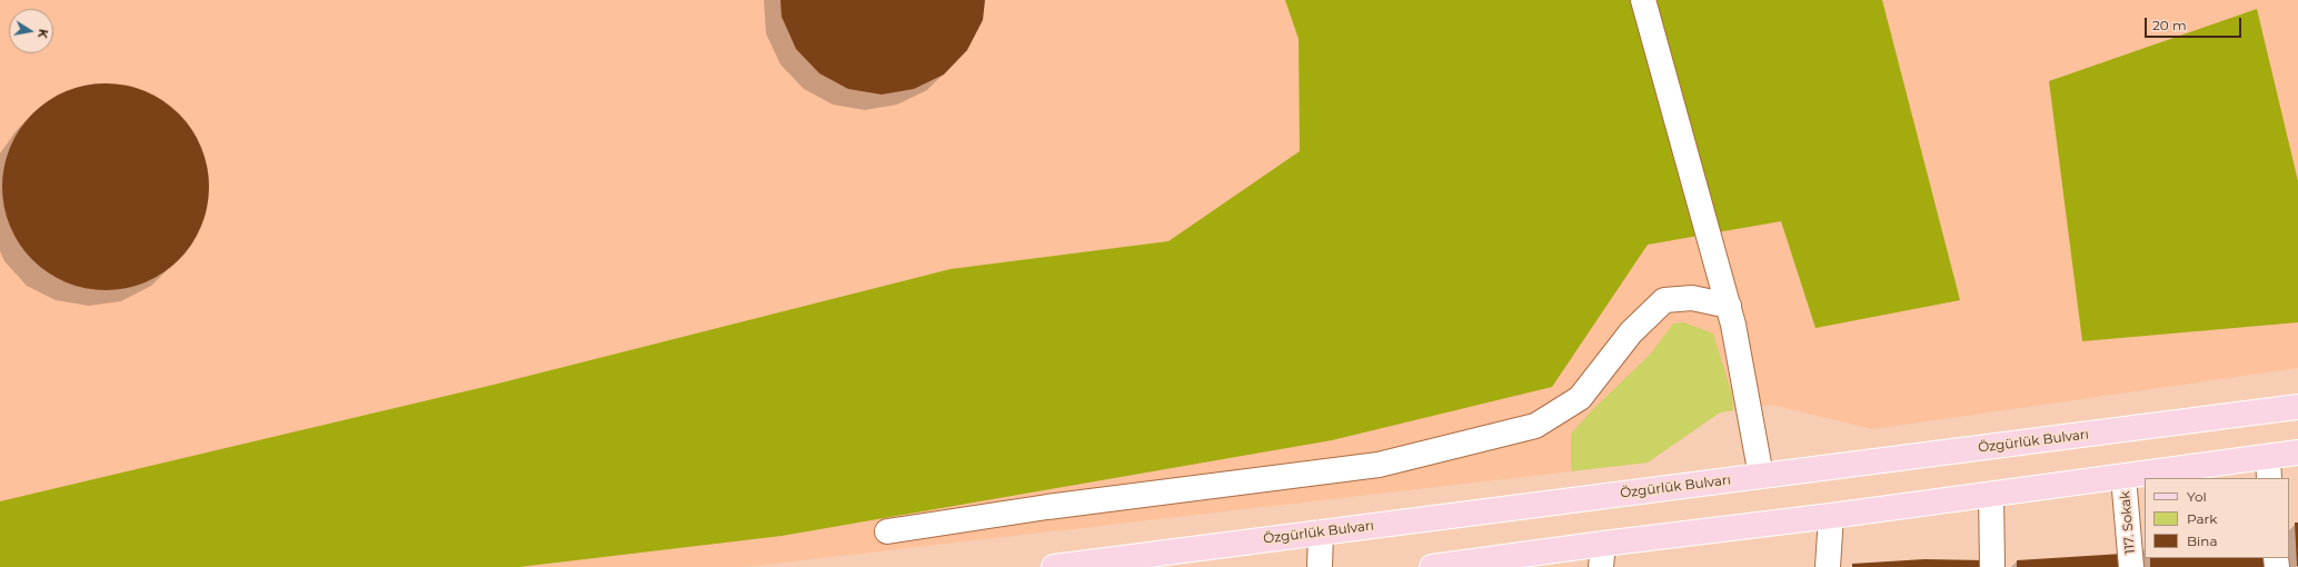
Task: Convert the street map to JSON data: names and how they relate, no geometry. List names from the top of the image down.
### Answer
{
  "streets": {
    "main road": ["Özgürlük Bulvarı"],
    "street": ["117. Sokak"]
  },
  "legend": ["Yol", "Park", "Bina"],
  "scale_bar": "20 m",
  "north": "right"
}
